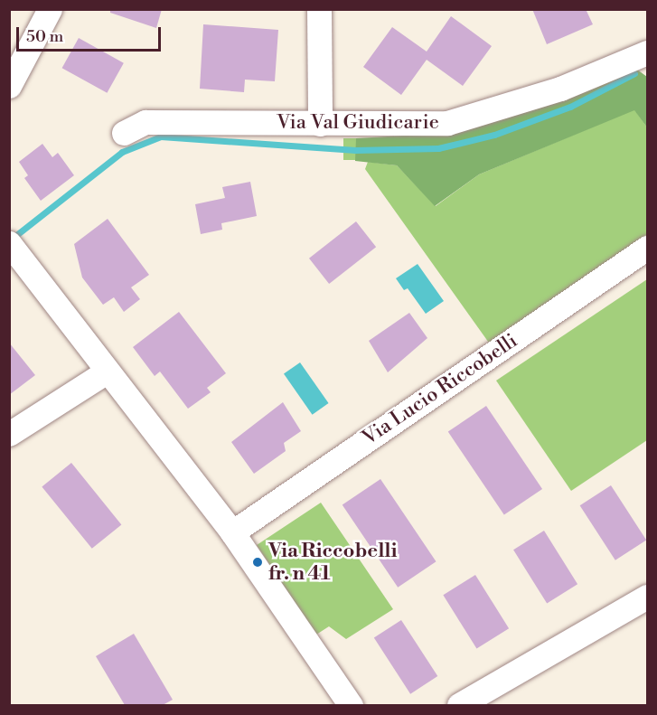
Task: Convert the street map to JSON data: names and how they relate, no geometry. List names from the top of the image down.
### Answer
{
  "streets": {
    "street": ["Via Val Giudicarie", "Via Lucio Riccobelli"]
  },
  "places": ["Via Riccobelli fr. n 41"],
  "scale_bar": "50 m"
}
